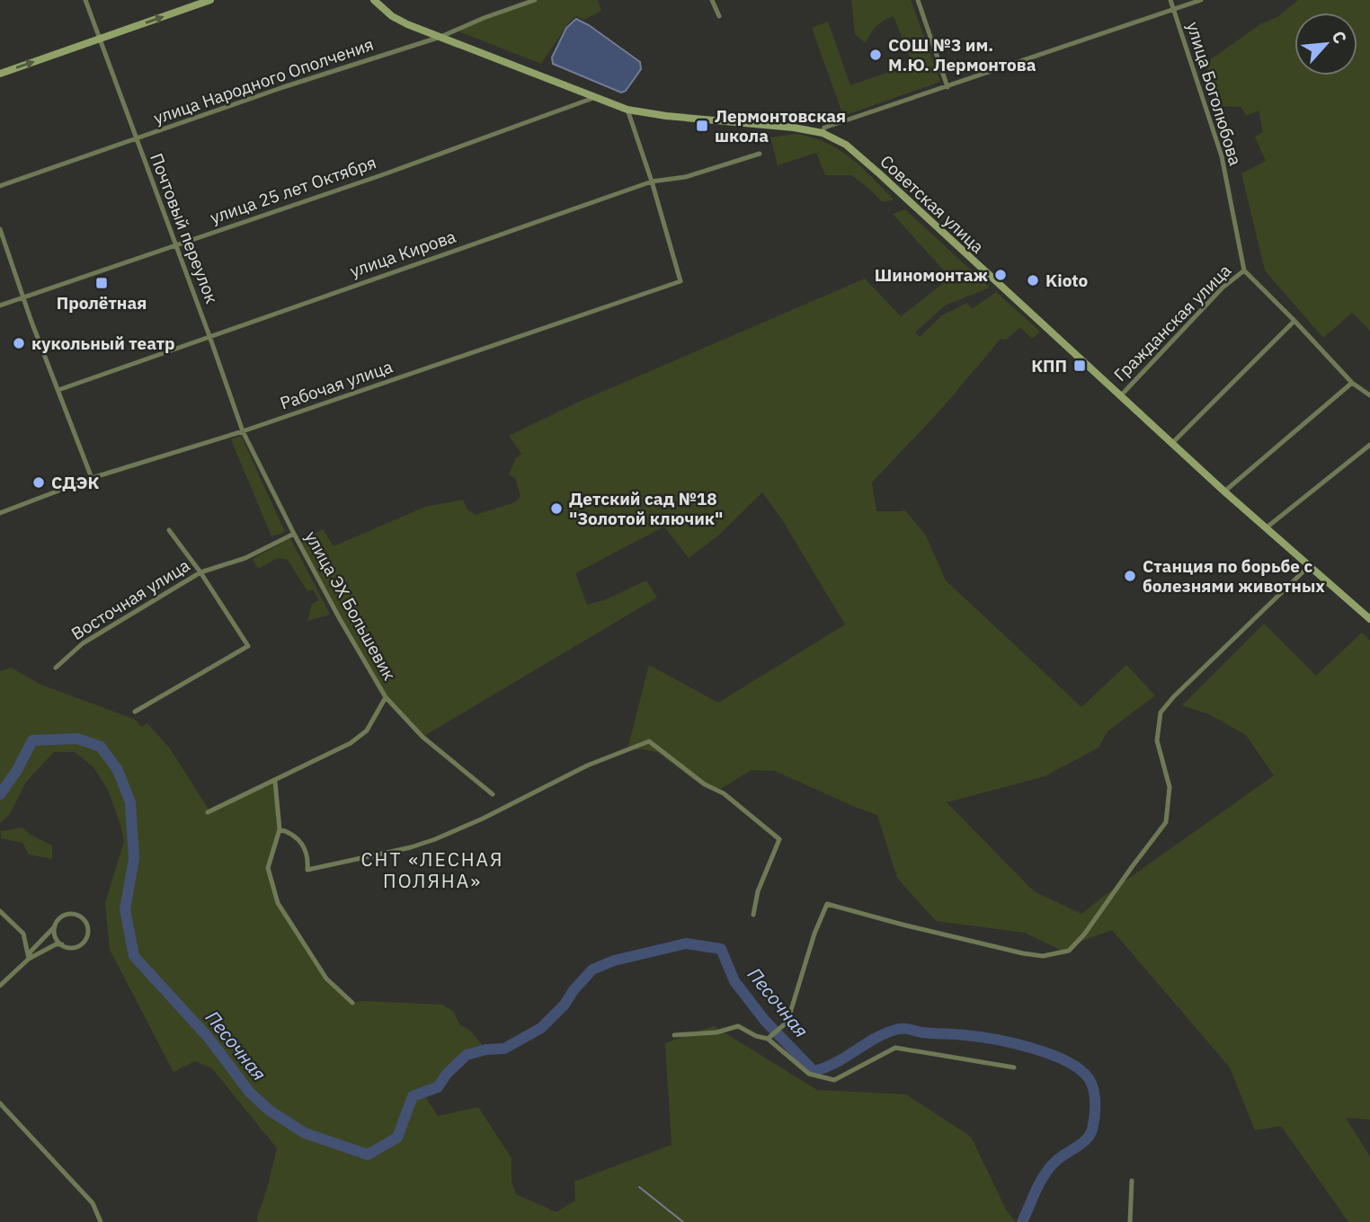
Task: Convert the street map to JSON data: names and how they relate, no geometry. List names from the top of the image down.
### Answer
{
  "streets": {
    "main road": ["Советская улица"],
    "street": [
      "улица Народного Ополчения",
      "улица Боголюбова",
      "улица 25 лет Октября",
      "Почтовый переулок",
      "улица Кирова",
      "Гражданская улица",
      "Рабочая улица",
      "Восточная улица",
      "улица ЭХ Большевик"
    ]
  },
  "crossings": [
    ["улица Народного Ополчения", "Советская улица"],
    ["улица Народного Ополчения", "Почтовый переулок"],
    ["улица Боголюбова", "Гражданская улица"],
    ["улица 25 лет Октября", "Советская улица"],
    ["улица 25 лет Октября", "Почтовый переулок"],
    ["Советская улица", "Гражданская улица"],
    ["Почтовый переулок", "улица Кирова"],
    ["Почтовый переулок", "Рабочая улица"],
    ["Почтовый переулок", "улица ЭХ Большевик"],
    ["улица Кирова", "Рабочая улица"],
    ["Рабочая улица", "улица ЭХ Большевик"],
    ["Восточная улица", "улица ЭХ Большевик"]
  ],
  "districts": ["СНТ «ЛЕСНАЯ ПОЛЯНА»"],
  "water": ["Песочная"],
  "places": {
    "other": [
      "СОШ №3 им. М.Ю. Лермонтова",
      "Шиномонтаж",
      "Kioto",
      "кукольный театр",
      "СДЭК",
      "Детский сад №18 \"Золотой ключик\"",
      "Станция по борьбе с болезнями животных"
    ],
    "transit": ["Лермонтовская школа", "Пролётная", "КПП"]
  },
  "north": "top right"
}
